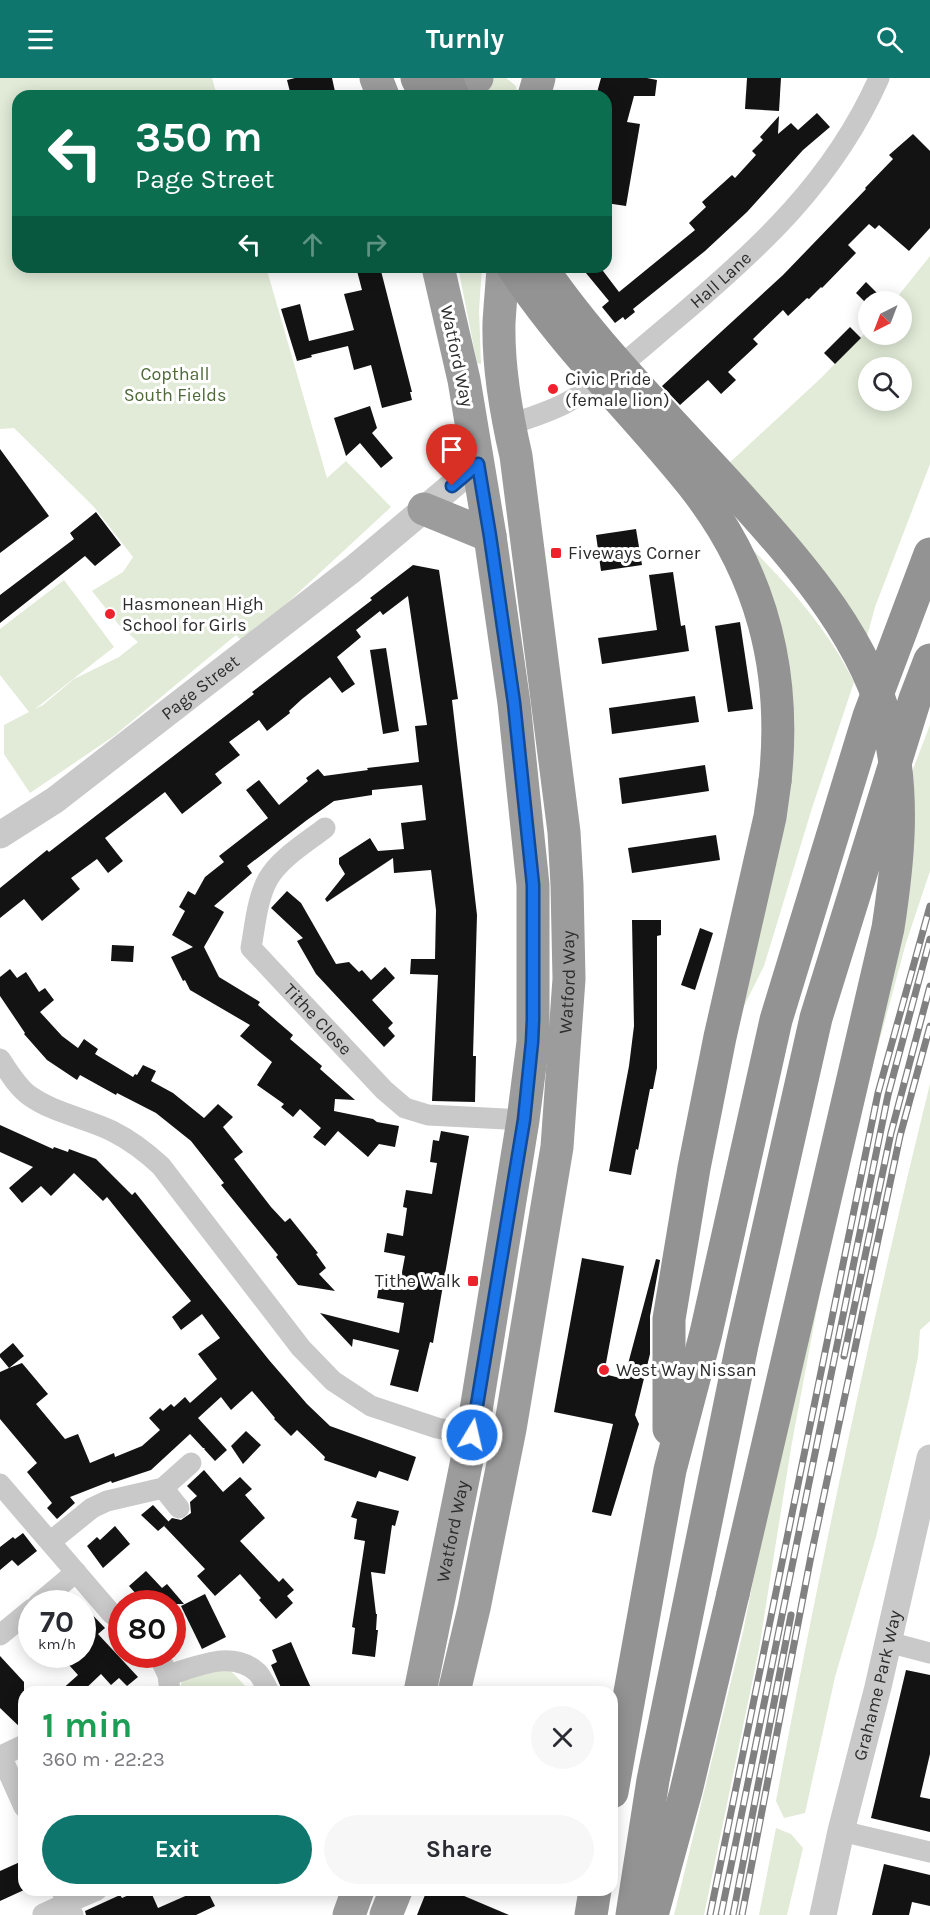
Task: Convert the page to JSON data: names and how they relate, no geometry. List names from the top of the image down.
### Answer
{
  "streets": {
    "highway": ["Watford Way"],
    "street": [
      "Hall Lane",
      "Page Street",
      "Tithe Close",
      "Grahame Park Way"
    ]
  },
  "crossings": [
    ["Hall Lane", "Watford Way"],
    ["Watford Way", "Page Street"],
    ["Watford Way", "Tithe Close"]
  ],
  "parks": ["Copthall South Fields"],
  "places": {
    "other": ["Civic Pride (female lion)", "Hasmonean High School for Girls", "West Way Nissan"],
    "transit": ["Fiveways Corner", "Tithe Walk"]
  },
  "north": "bottom left",
  "page": {
    "header": "Turnly",
    "turn": ["350 m", "Page Street"],
    "speed": "70 km/h",
    "limit": "80",
    "heading": ["1 min", "360 m · 22:23"],
    "buttons": ["Exit", "Share"]
  }
}
